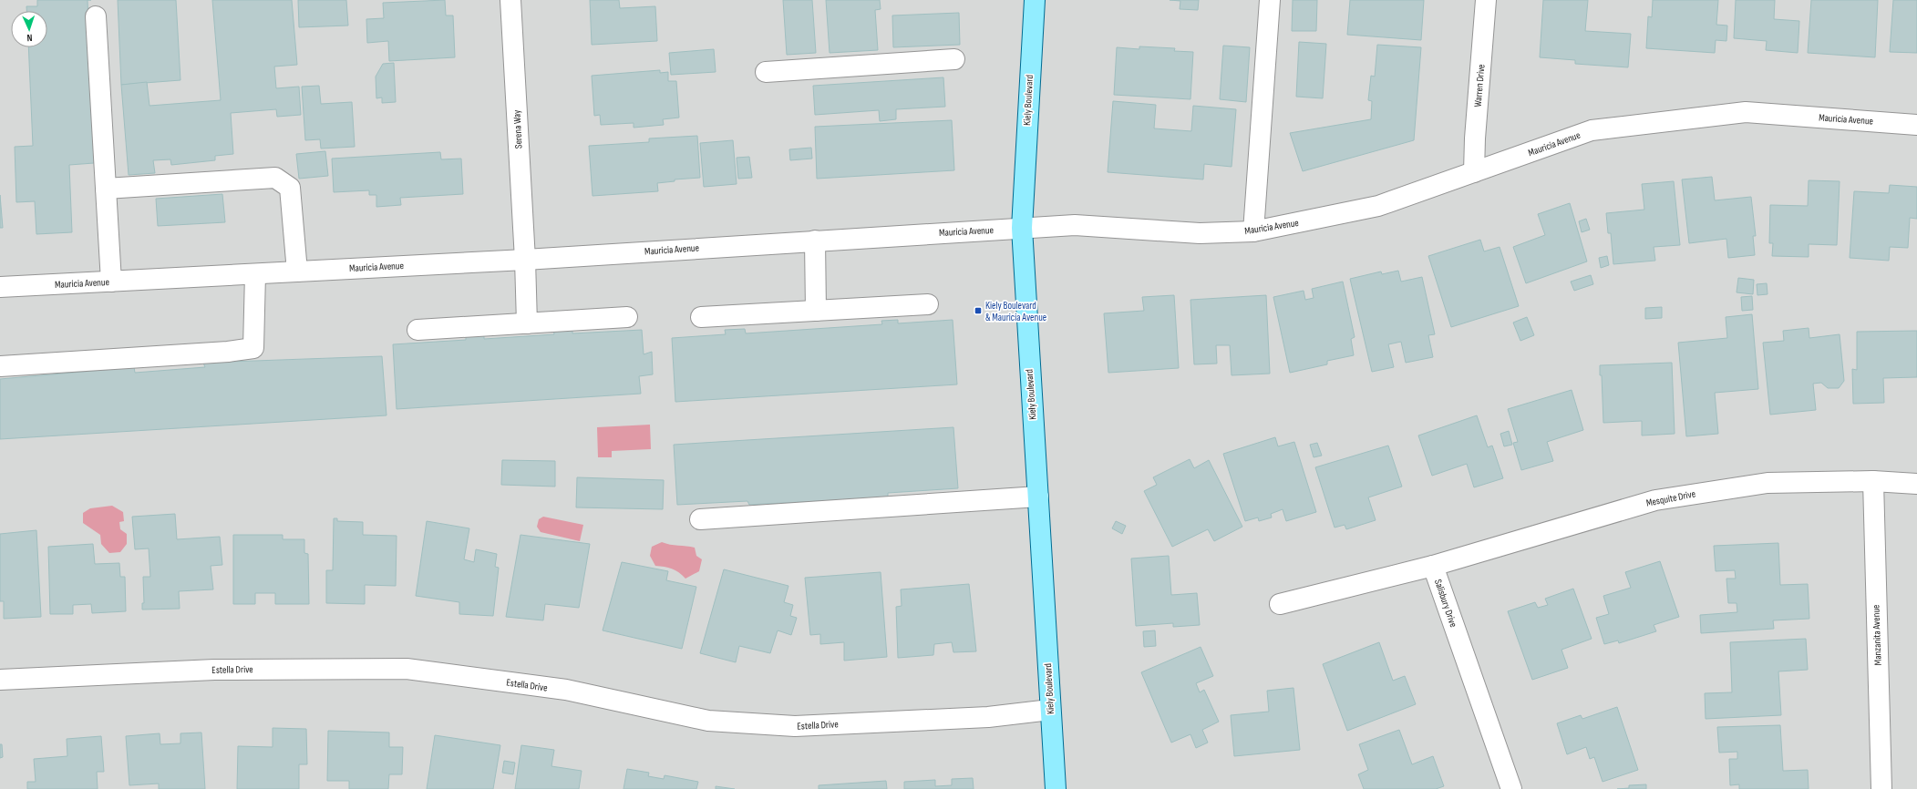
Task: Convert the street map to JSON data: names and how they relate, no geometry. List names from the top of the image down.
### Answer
{
  "streets": {
    "main road": ["Kiely Boulevard"],
    "street": [
      "Warren Drive",
      "Mauricia Avenue",
      "Serena Way",
      "Mesquite Drive",
      "Salisbury Drive",
      "Manzanita Avenue",
      "Estella Drive"
    ]
  },
  "crossings": [
    ["Warren Drive", "Mauricia Avenue"],
    ["Kiely Boulevard", "Mauricia Avenue"],
    ["Kiely Boulevard", "Estella Drive"],
    ["Mauricia Avenue", "Serena Way"],
    ["Mesquite Drive", "Salisbury Drive"],
    ["Mesquite Drive", "Manzanita Avenue"]
  ],
  "places": {
    "transit": ["Kiely Boulevard & Mauricia Avenue"]
  },
  "north": "bottom"
}
